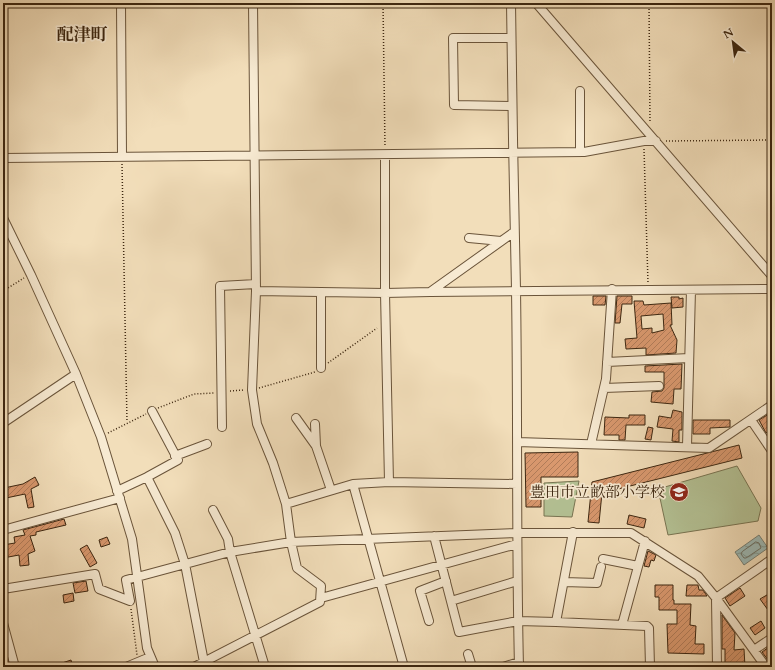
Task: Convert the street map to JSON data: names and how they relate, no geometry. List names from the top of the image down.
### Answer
{
  "districts": ["配津町"],
  "places": {
    "school or university": ["豊田市立畝部小学校"]
  },
  "north": "top left"
}
